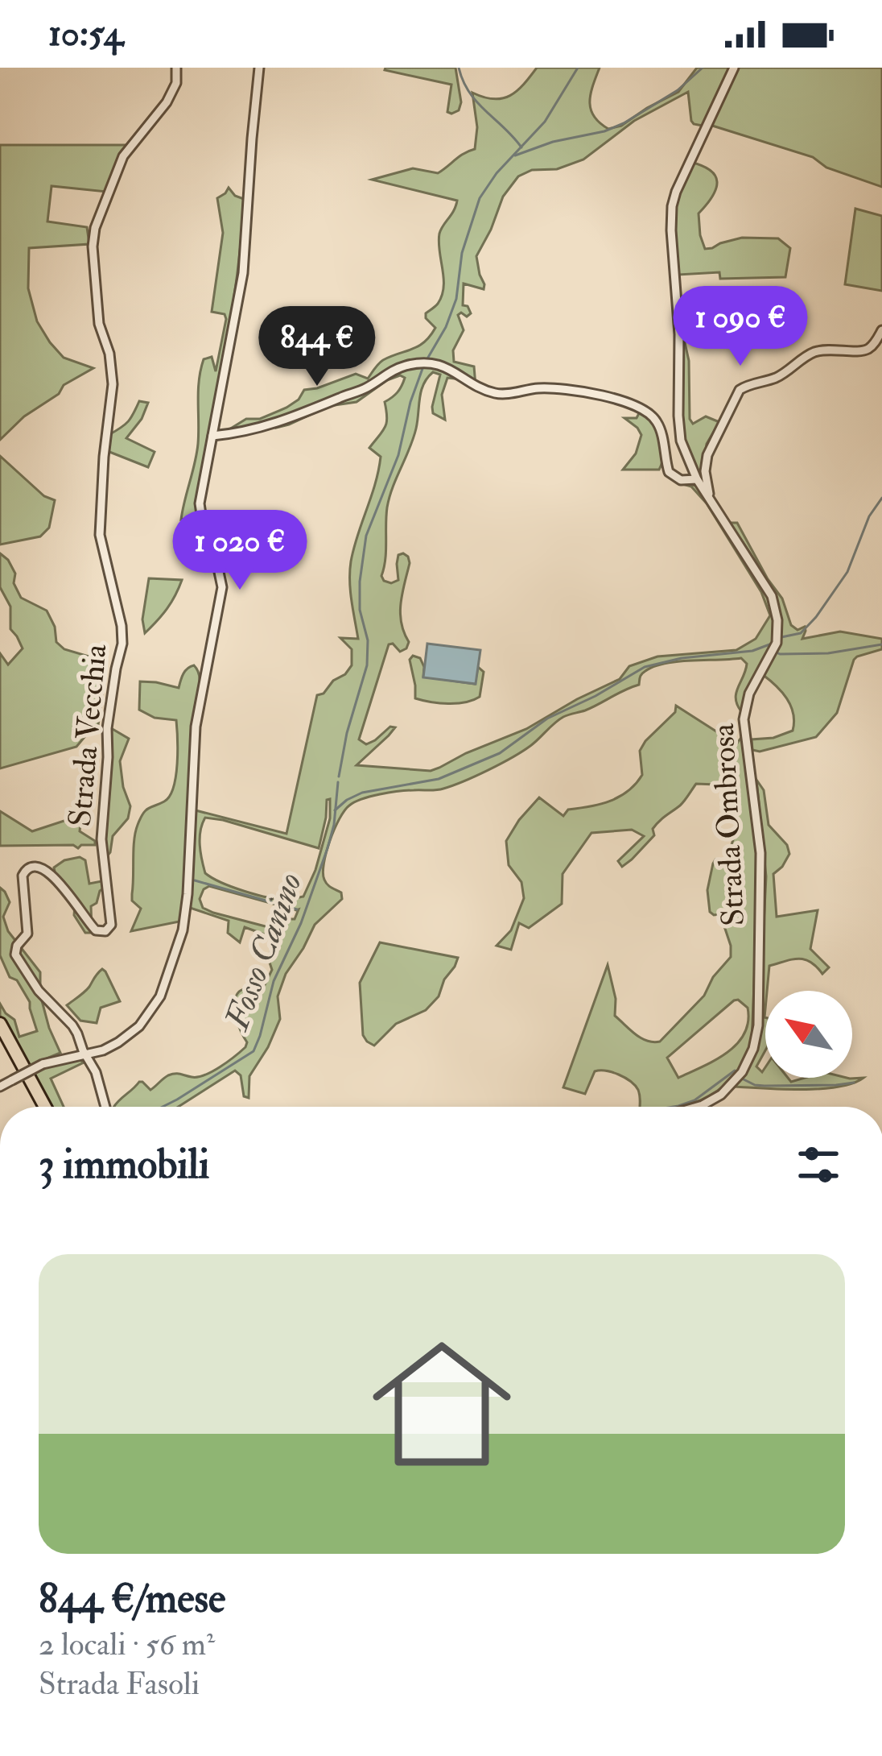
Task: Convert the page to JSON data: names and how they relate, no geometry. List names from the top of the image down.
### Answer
{
  "streets": {
    "street": ["Strada Vecchia", "Strada Ombrosa"]
  },
  "water": ["Fosso Canino"],
  "north": "top left",
  "page": {
    "status": "10:54",
    "price": ["1 090 €", "844 €", "1 020 €"],
    "heading": "3 immobili",
    "list": [
      {
        "name": "844 €/mese",
        "note": "2 locali · 56 m² · Strada Fasoli"
      }
    ]
  }
}
